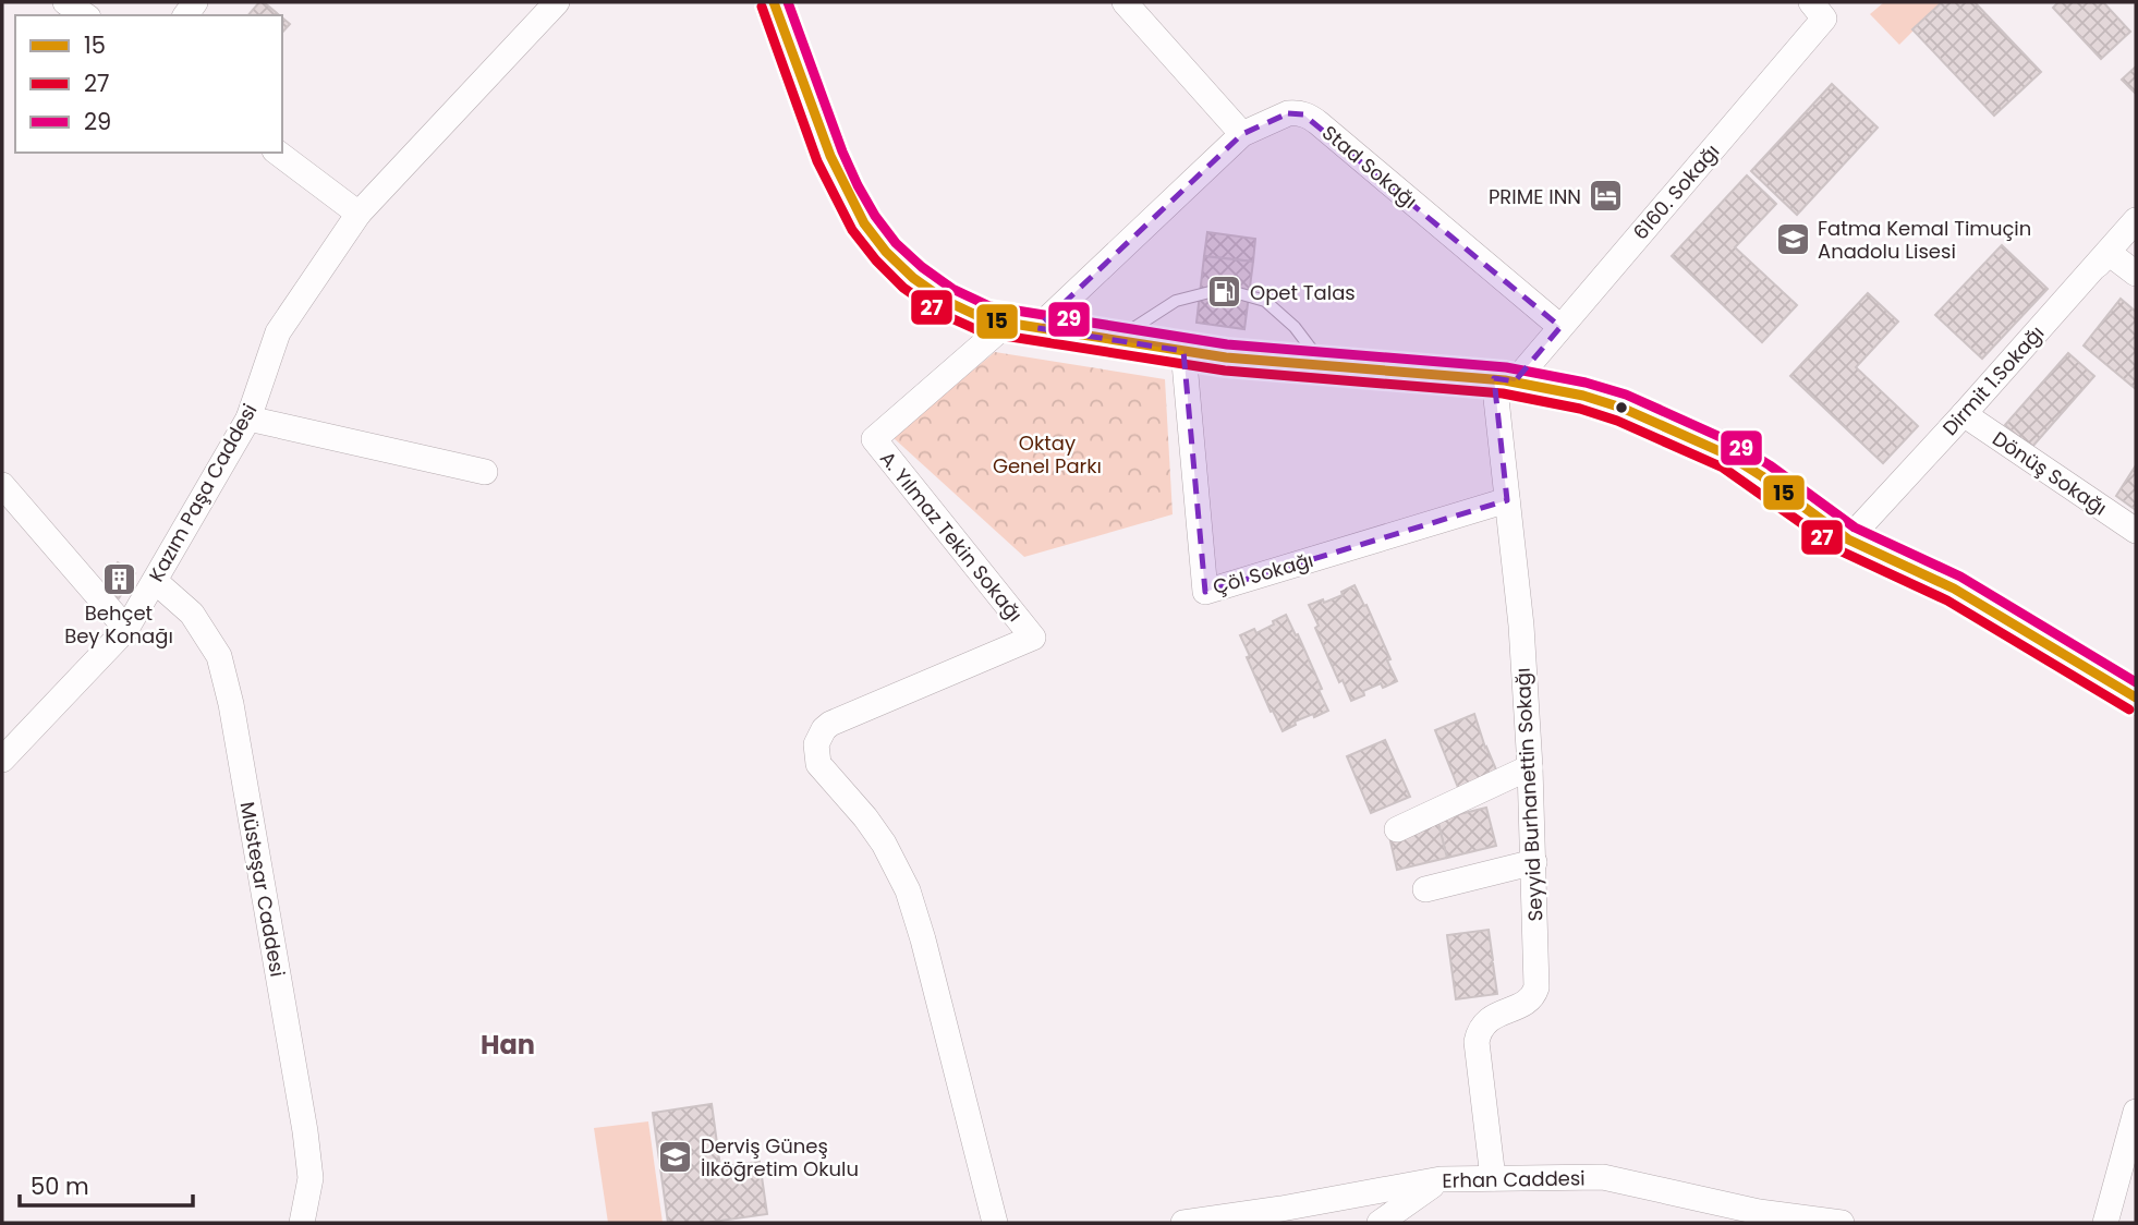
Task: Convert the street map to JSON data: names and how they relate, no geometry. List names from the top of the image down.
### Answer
{
  "streets": {
    "street": [
      "Stad Sokağı",
      "6160. Sokağı",
      "Dirmit 1.Sokağı",
      "Dönüş Sokağı",
      "Kazım Paşa Caddesi",
      "A. Yılmaz Tekin Sokağı",
      "Çöl Sokağı",
      "Seyyid Burhanettin Sokağı",
      "Müsteşar Caddesi",
      "Erhan Caddesi"
    ]
  },
  "crossings": [
    ["Stad Sokağı", "6160. Sokağı"],
    ["Stad Sokağı", "A. Yılmaz Tekin Sokağı"],
    ["6160. Sokağı", "Seyyid Burhanettin Sokağı"],
    ["Dirmit 1.Sokağı", "Dönüş Sokağı"],
    ["Kazım Paşa Caddesi", "Müsteşar Caddesi"],
    ["Çöl Sokağı", "Seyyid Burhanettin Sokağı"],
    ["Seyyid Burhanettin Sokağı", "Erhan Caddesi"]
  ],
  "districts": ["Han"],
  "parks": ["Oktay Genel Parkı"],
  "places": {
    "hotel": ["PRIME INN"],
    "school or university": ["Fatma Kemal Timuçin Anadolu Lisesi", "Derviş Güneş İlköğretim Okulu"],
    "fuel station": ["Opet Talas"],
    "building": ["Behçet Bey Konağı"]
  },
  "lines": ["transit line 15", "transit line 29", "transit line 27"],
  "legend": ["15", "27", "29"],
  "scale_bar": "50 m"
}
